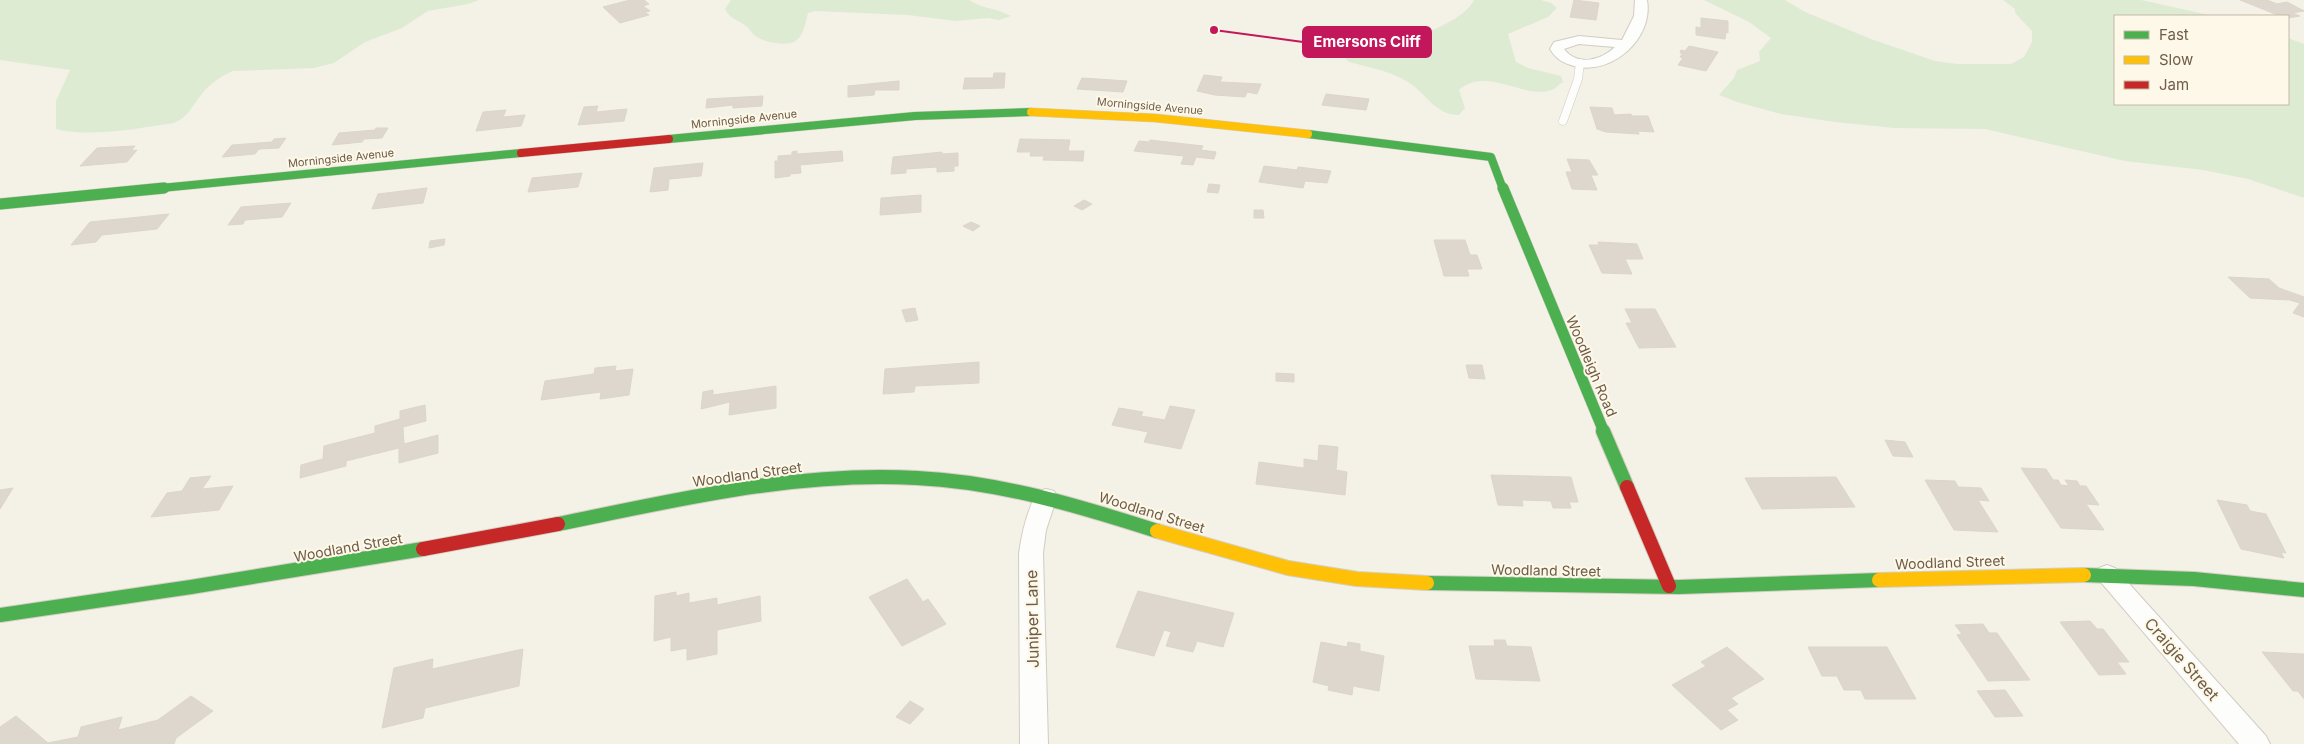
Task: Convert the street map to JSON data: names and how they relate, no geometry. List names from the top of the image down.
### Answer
{
  "streets": {
    "street": [
      "Morningside Avenue",
      "Woodleigh Road",
      "Woodland Street",
      "Juniper Lane",
      "Craigie Street"
    ]
  },
  "crossings": [
    ["Morningside Avenue", "Woodleigh Road"],
    ["Woodleigh Road", "Woodland Street"],
    ["Woodland Street", "Juniper Lane"],
    ["Woodland Street", "Craigie Street"]
  ],
  "places": ["Emersons Cliff"],
  "legend": ["Fast", "Slow", "Jam"]
}
